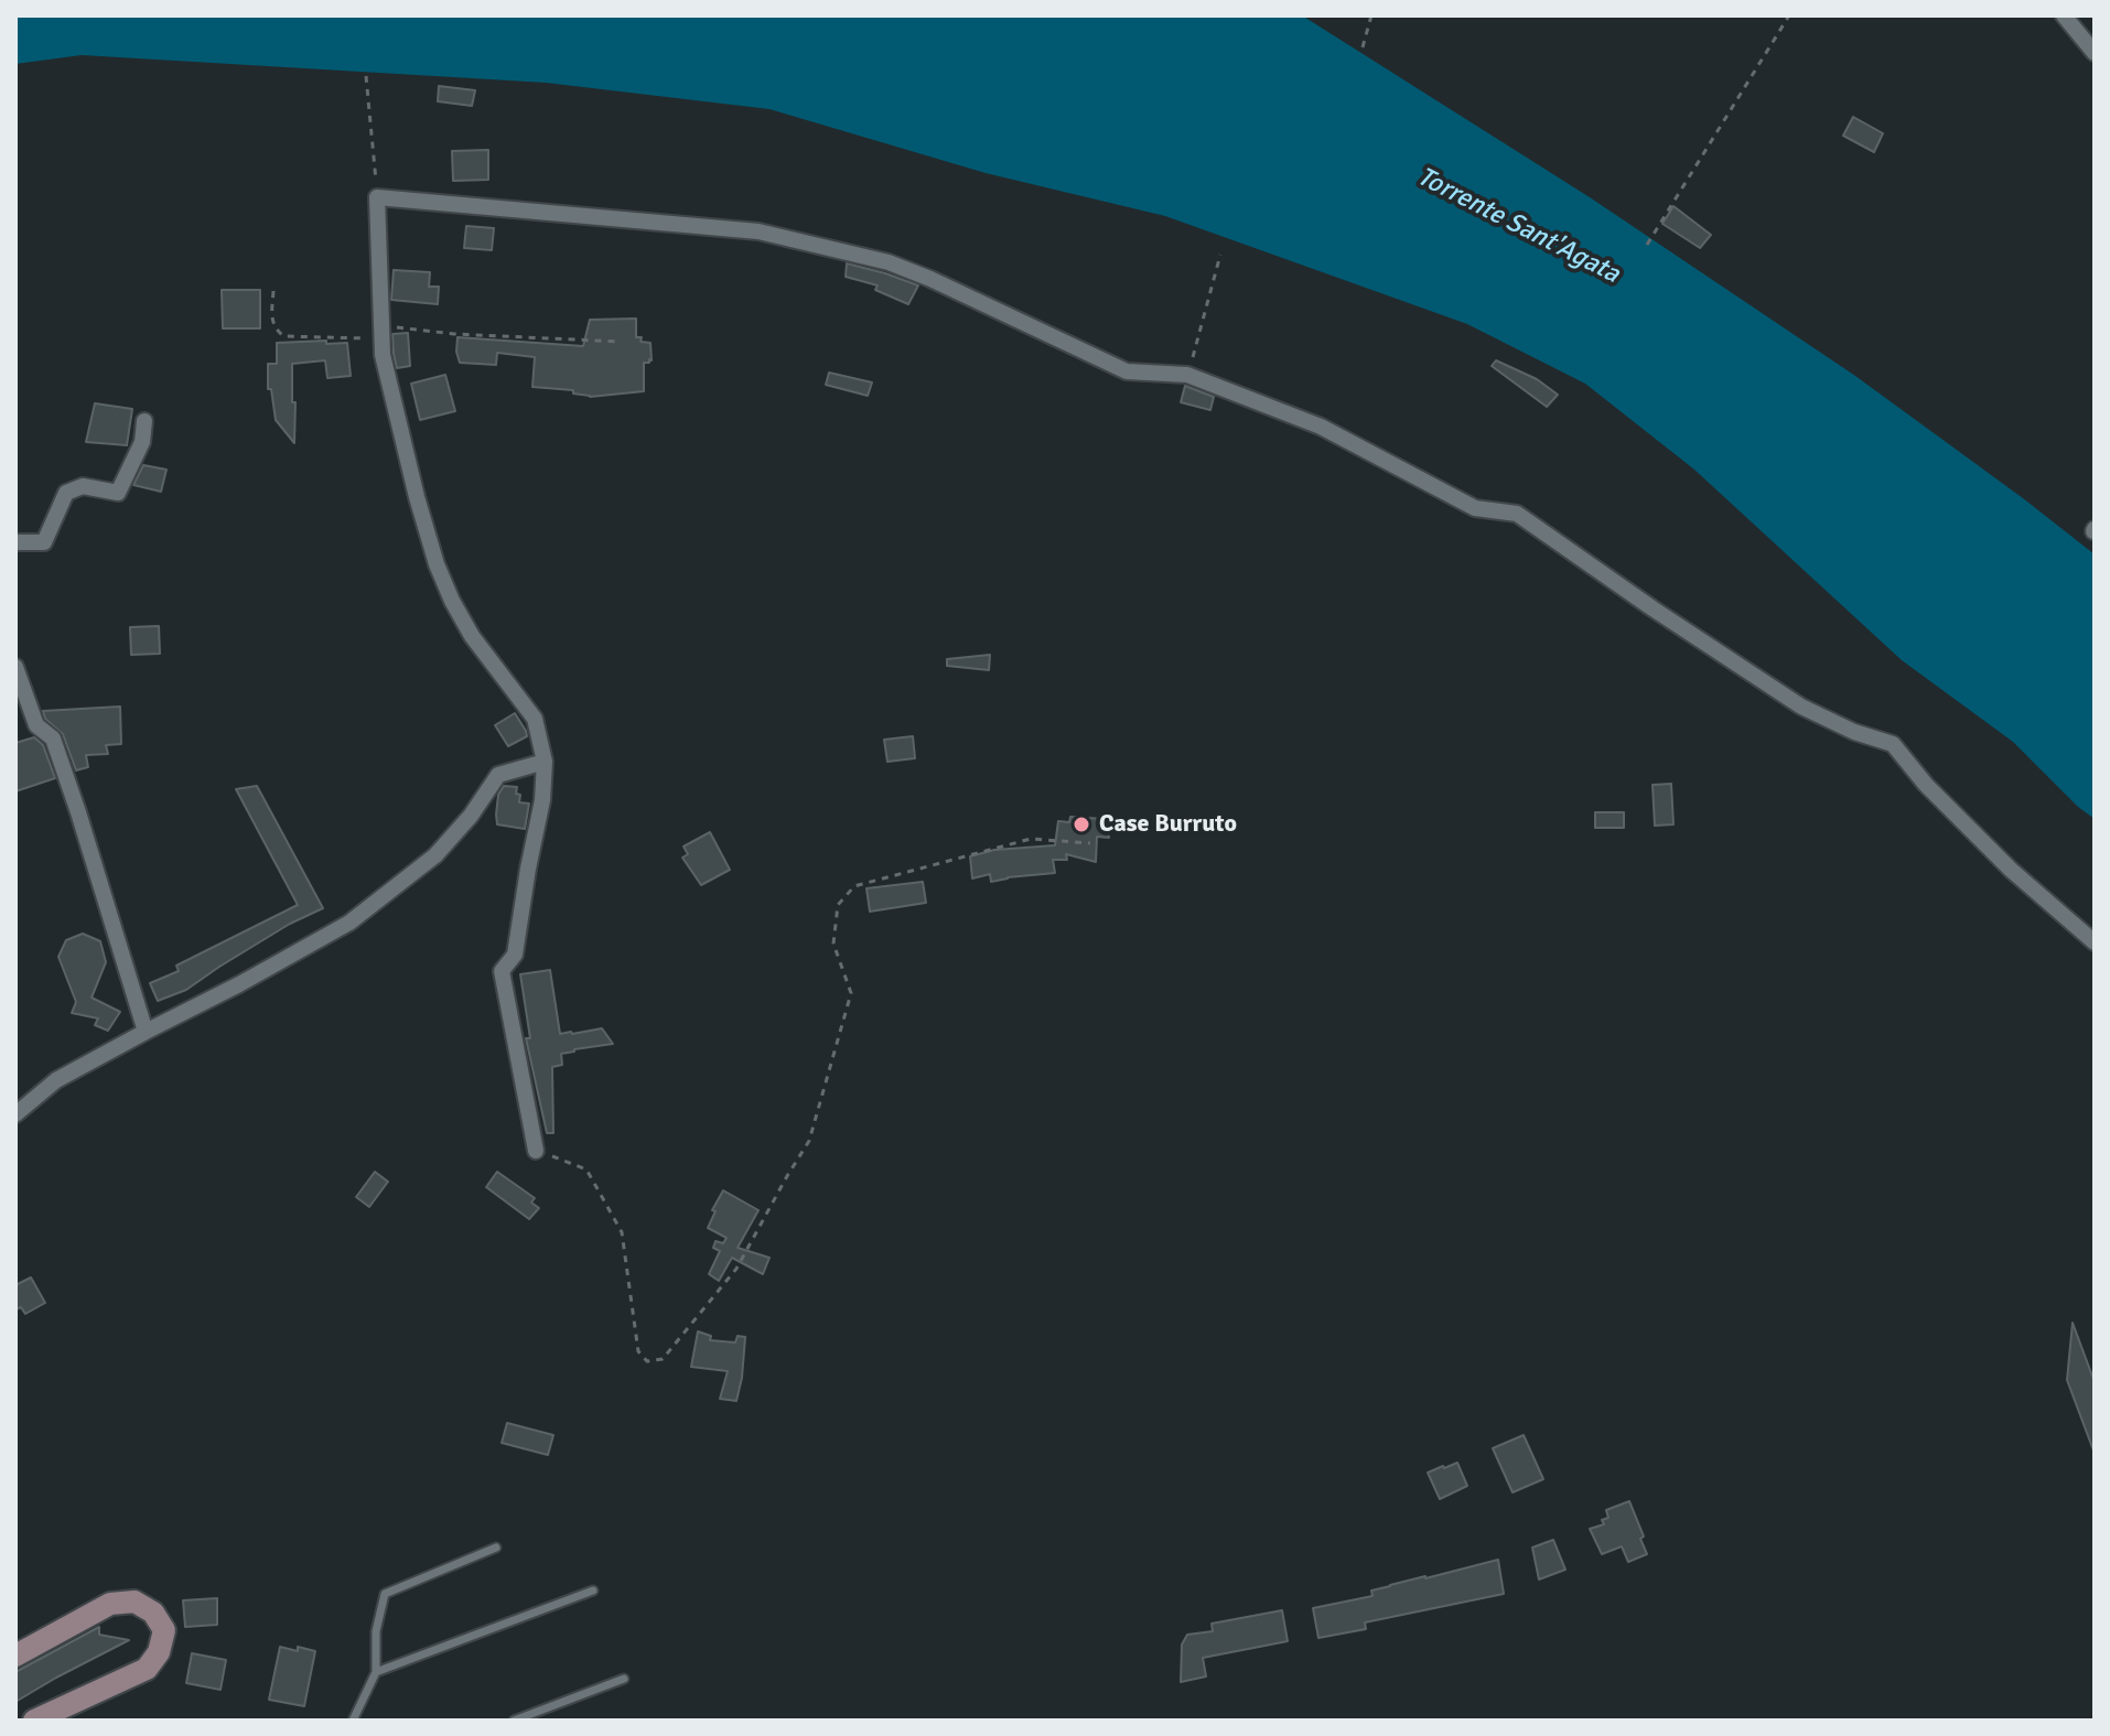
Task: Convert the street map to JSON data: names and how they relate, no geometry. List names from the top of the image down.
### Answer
{
  "water": ["Torrente Sant'Agata"],
  "places": ["Case Burruto"]
}
